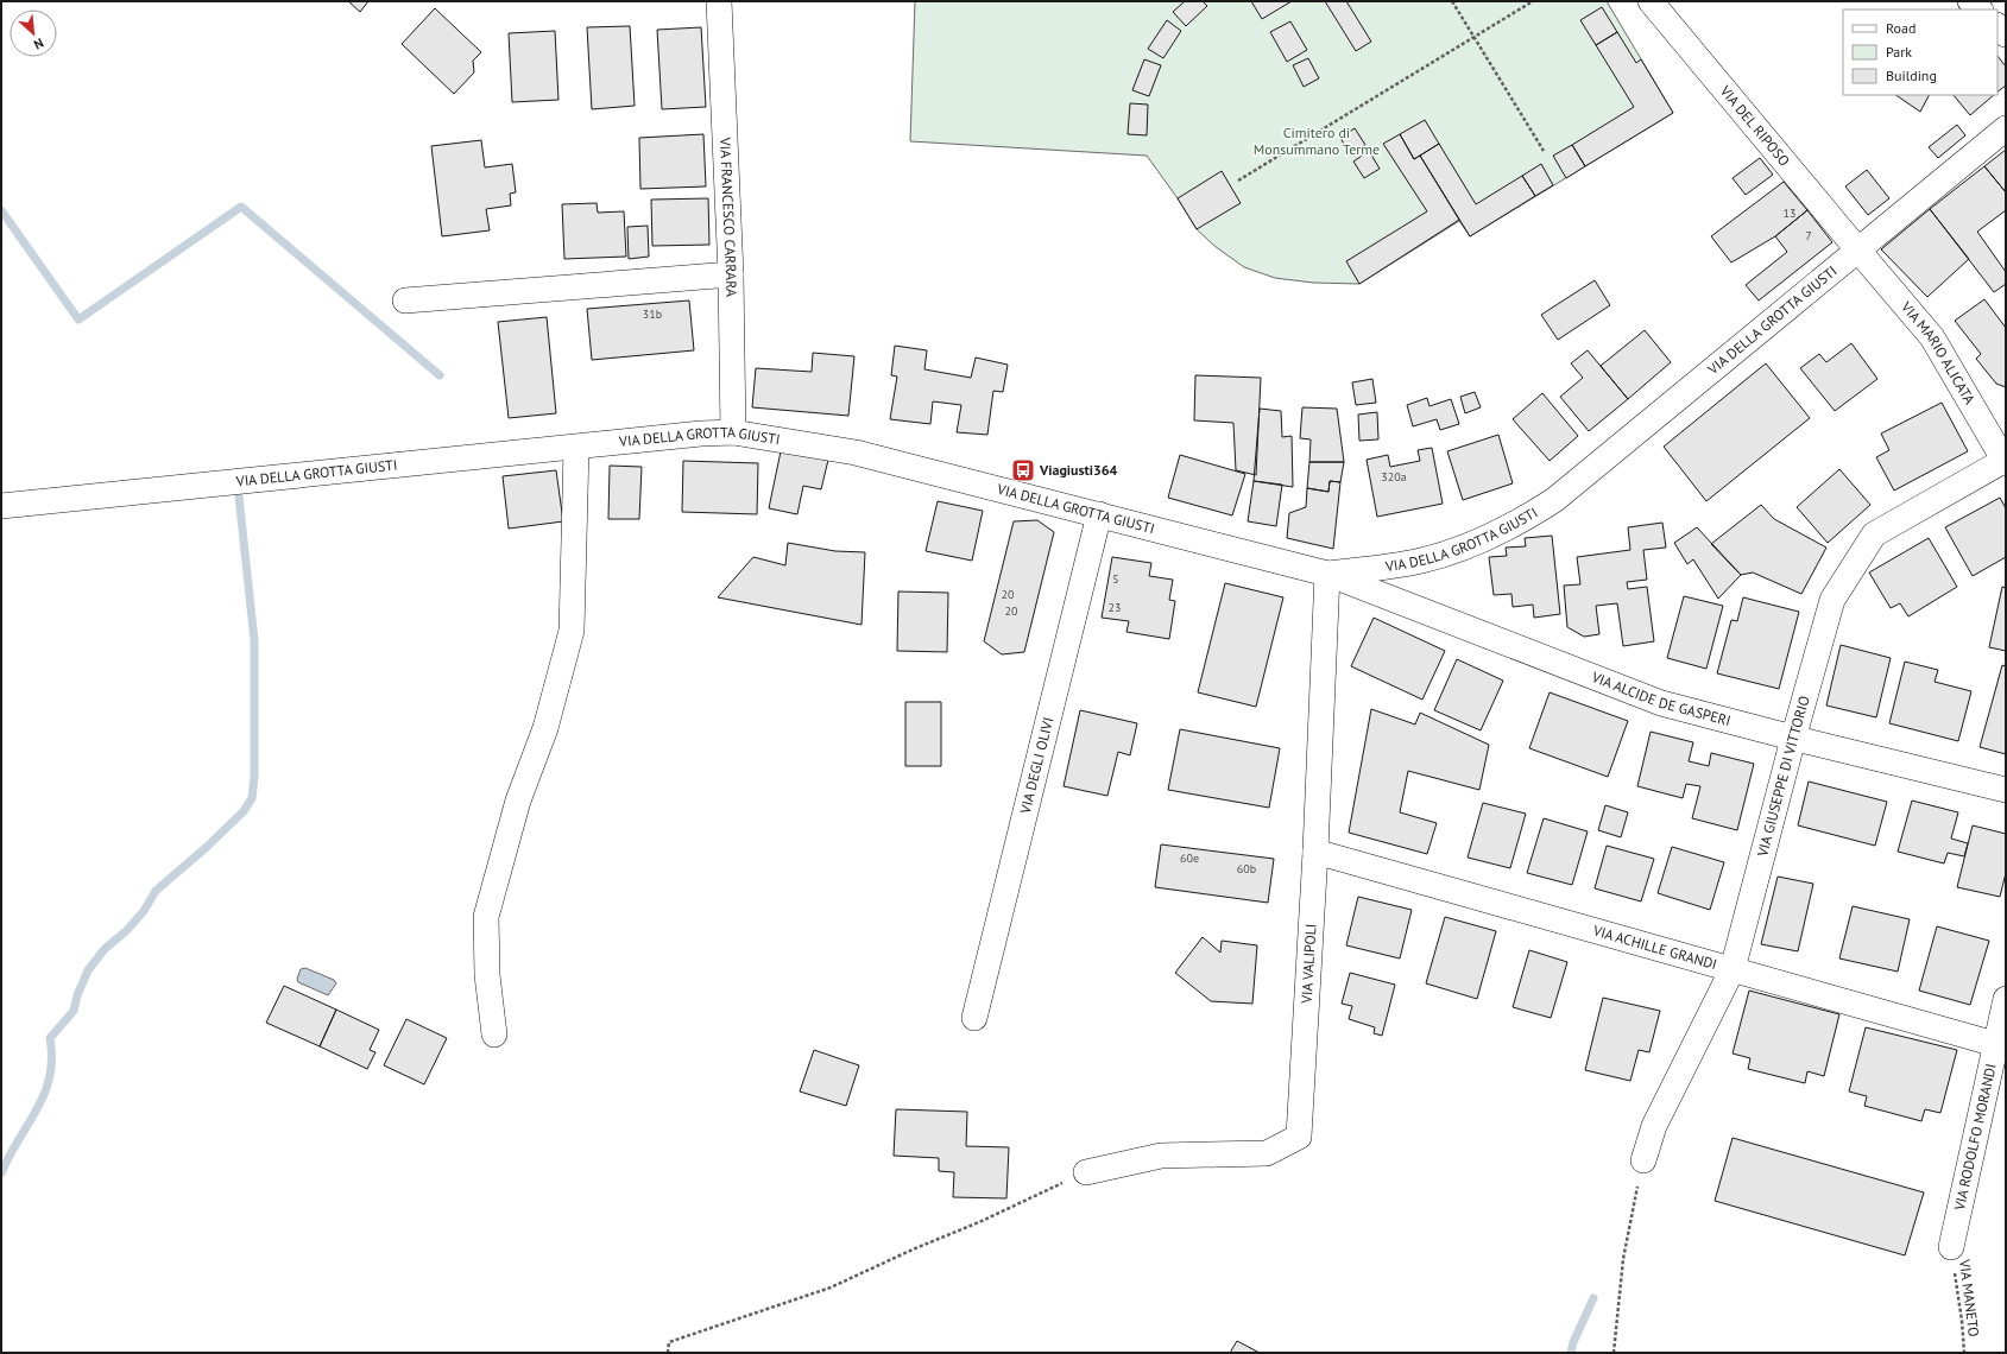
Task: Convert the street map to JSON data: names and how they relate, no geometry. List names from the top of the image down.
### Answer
{
  "streets": {
    "street": [
      "VIA DEL RIPOSO",
      "VIA FRANCESCO CARRARA",
      "VIA DELLA GROTTA GIUSTI",
      "VIA MARIO ALICATA",
      "VIA ALCIDE DE GASPERI",
      "VIA DEGLI OLIVI",
      "VIA GIUSEPPE DI VITTORIO",
      "VIA ACHILLE GRANDI",
      "VIA VALIPOLI",
      "VIA RODOLFO MORANDI"
    ],
    "path": ["VIA MANETO"]
  },
  "crossings": [
    ["VIA DEL RIPOSO", "VIA DELLA GROTTA GIUSTI"],
    ["VIA DEL RIPOSO", "VIA MARIO ALICATA"],
    ["VIA FRANCESCO CARRARA", "VIA DELLA GROTTA GIUSTI"],
    ["VIA DELLA GROTTA GIUSTI", "VIA MARIO ALICATA"],
    ["VIA DELLA GROTTA GIUSTI", "VIA ALCIDE DE GASPERI"],
    ["VIA DELLA GROTTA GIUSTI", "VIA DEGLI OLIVI"],
    ["VIA DELLA GROTTA GIUSTI", "VIA VALIPOLI"],
    ["VIA MARIO ALICATA", "VIA GIUSEPPE DI VITTORIO"],
    ["VIA ALCIDE DE GASPERI", "VIA GIUSEPPE DI VITTORIO"],
    ["VIA ALCIDE DE GASPERI", "VIA VALIPOLI"],
    ["VIA GIUSEPPE DI VITTORIO", "VIA ACHILLE GRANDI"],
    ["VIA ACHILLE GRANDI", "VIA VALIPOLI"],
    ["VIA ACHILLE GRANDI", "VIA RODOLFO MORANDI"],
    ["VIA RODOLFO MORANDI", "VIA MANETO"]
  ],
  "parks": ["Cimitero di Monsummano Terme"],
  "places": {
    "bus stop": ["Viagiusti364"]
  },
  "house_numbers": [
    "13",
    "7",
    "31b",
    "320a",
    "5",
    "20",
    "23",
    "20",
    "60e",
    "60b"
  ],
  "legend": ["Road", "Park", "Building"],
  "north": "bottom right"
}
